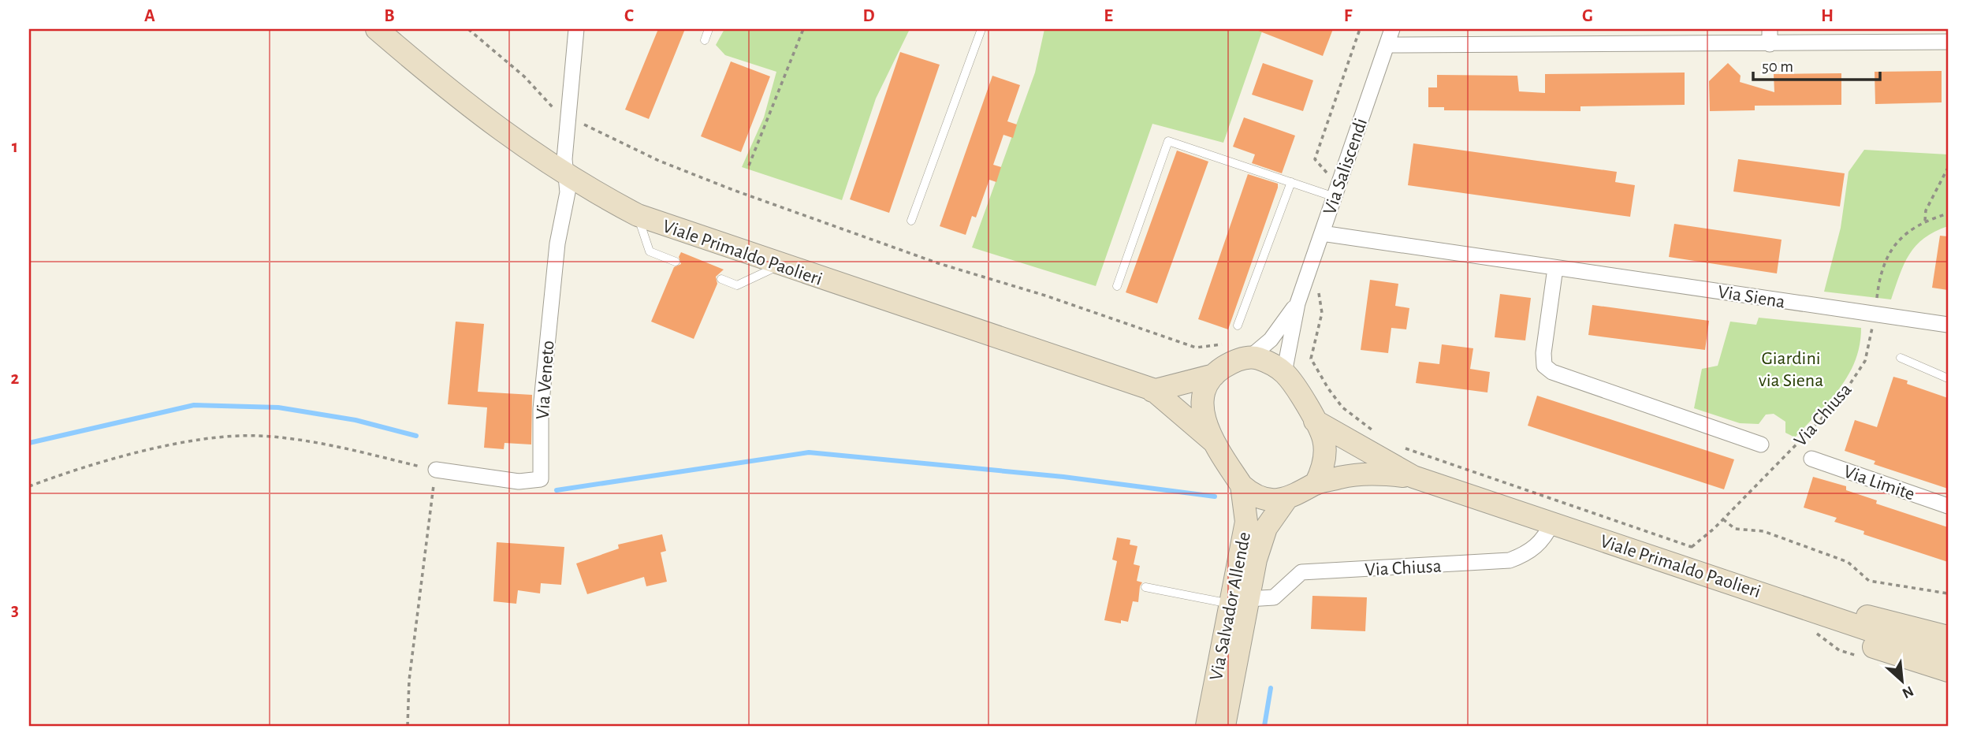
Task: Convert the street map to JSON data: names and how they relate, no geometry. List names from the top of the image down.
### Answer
{
  "streets": {
    "main road": ["Viale Primaldo Paolieri", "Via Salvador Allende"],
    "street": [
      "Via Saliscendi",
      "Via Siena",
      "Via Veneto",
      "Via Chiusa",
      "Via Limite"
    ]
  },
  "crossings": [
    ["Via Saliscendi", "Viale Primaldo Paolieri"],
    ["Via Saliscendi", "Via Siena"],
    ["Via Saliscendi", "Via Salvador Allende"],
    ["Viale Primaldo Paolieri", "Via Veneto"],
    ["Viale Primaldo Paolieri", "Via Chiusa"],
    ["Viale Primaldo Paolieri", "Via Salvador Allende"],
    ["Via Siena", "Via Chiusa"],
    ["Via Chiusa", "Via Salvador Allende"]
  ],
  "parks": ["Giardini via Siena"],
  "scale_bar": "50 m",
  "north": "bottom right",
  "grid": {
    "columns": [
      "A",
      "B",
      "C",
      "D",
      "E",
      "F",
      "G",
      "H"
    ],
    "rows": ["1", "2", "3"]
  }
}
